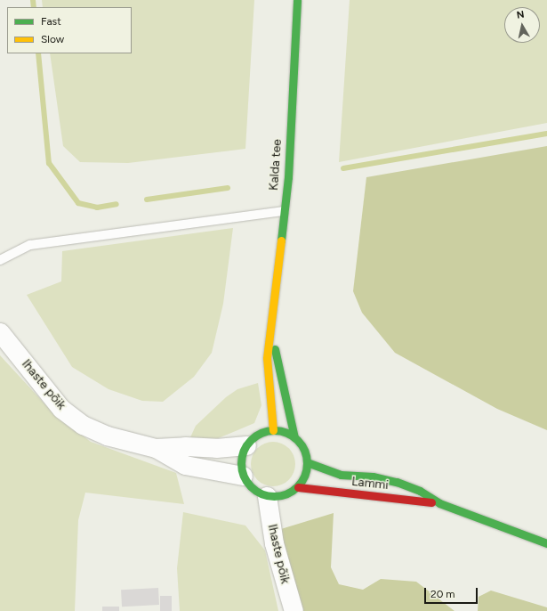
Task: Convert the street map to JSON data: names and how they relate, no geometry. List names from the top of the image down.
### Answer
{
  "streets": {
    "street": ["Kalda tee", "Ihaste põik", "Lammi"]
  },
  "crossings": [
    ["Kalda tee", "Ihaste põik"],
    ["Kalda tee", "Lammi"],
    ["Ihaste põik", "Lammi"]
  ],
  "legend": ["Fast", "Slow"],
  "scale_bar": "20 m",
  "north": "top"
}
